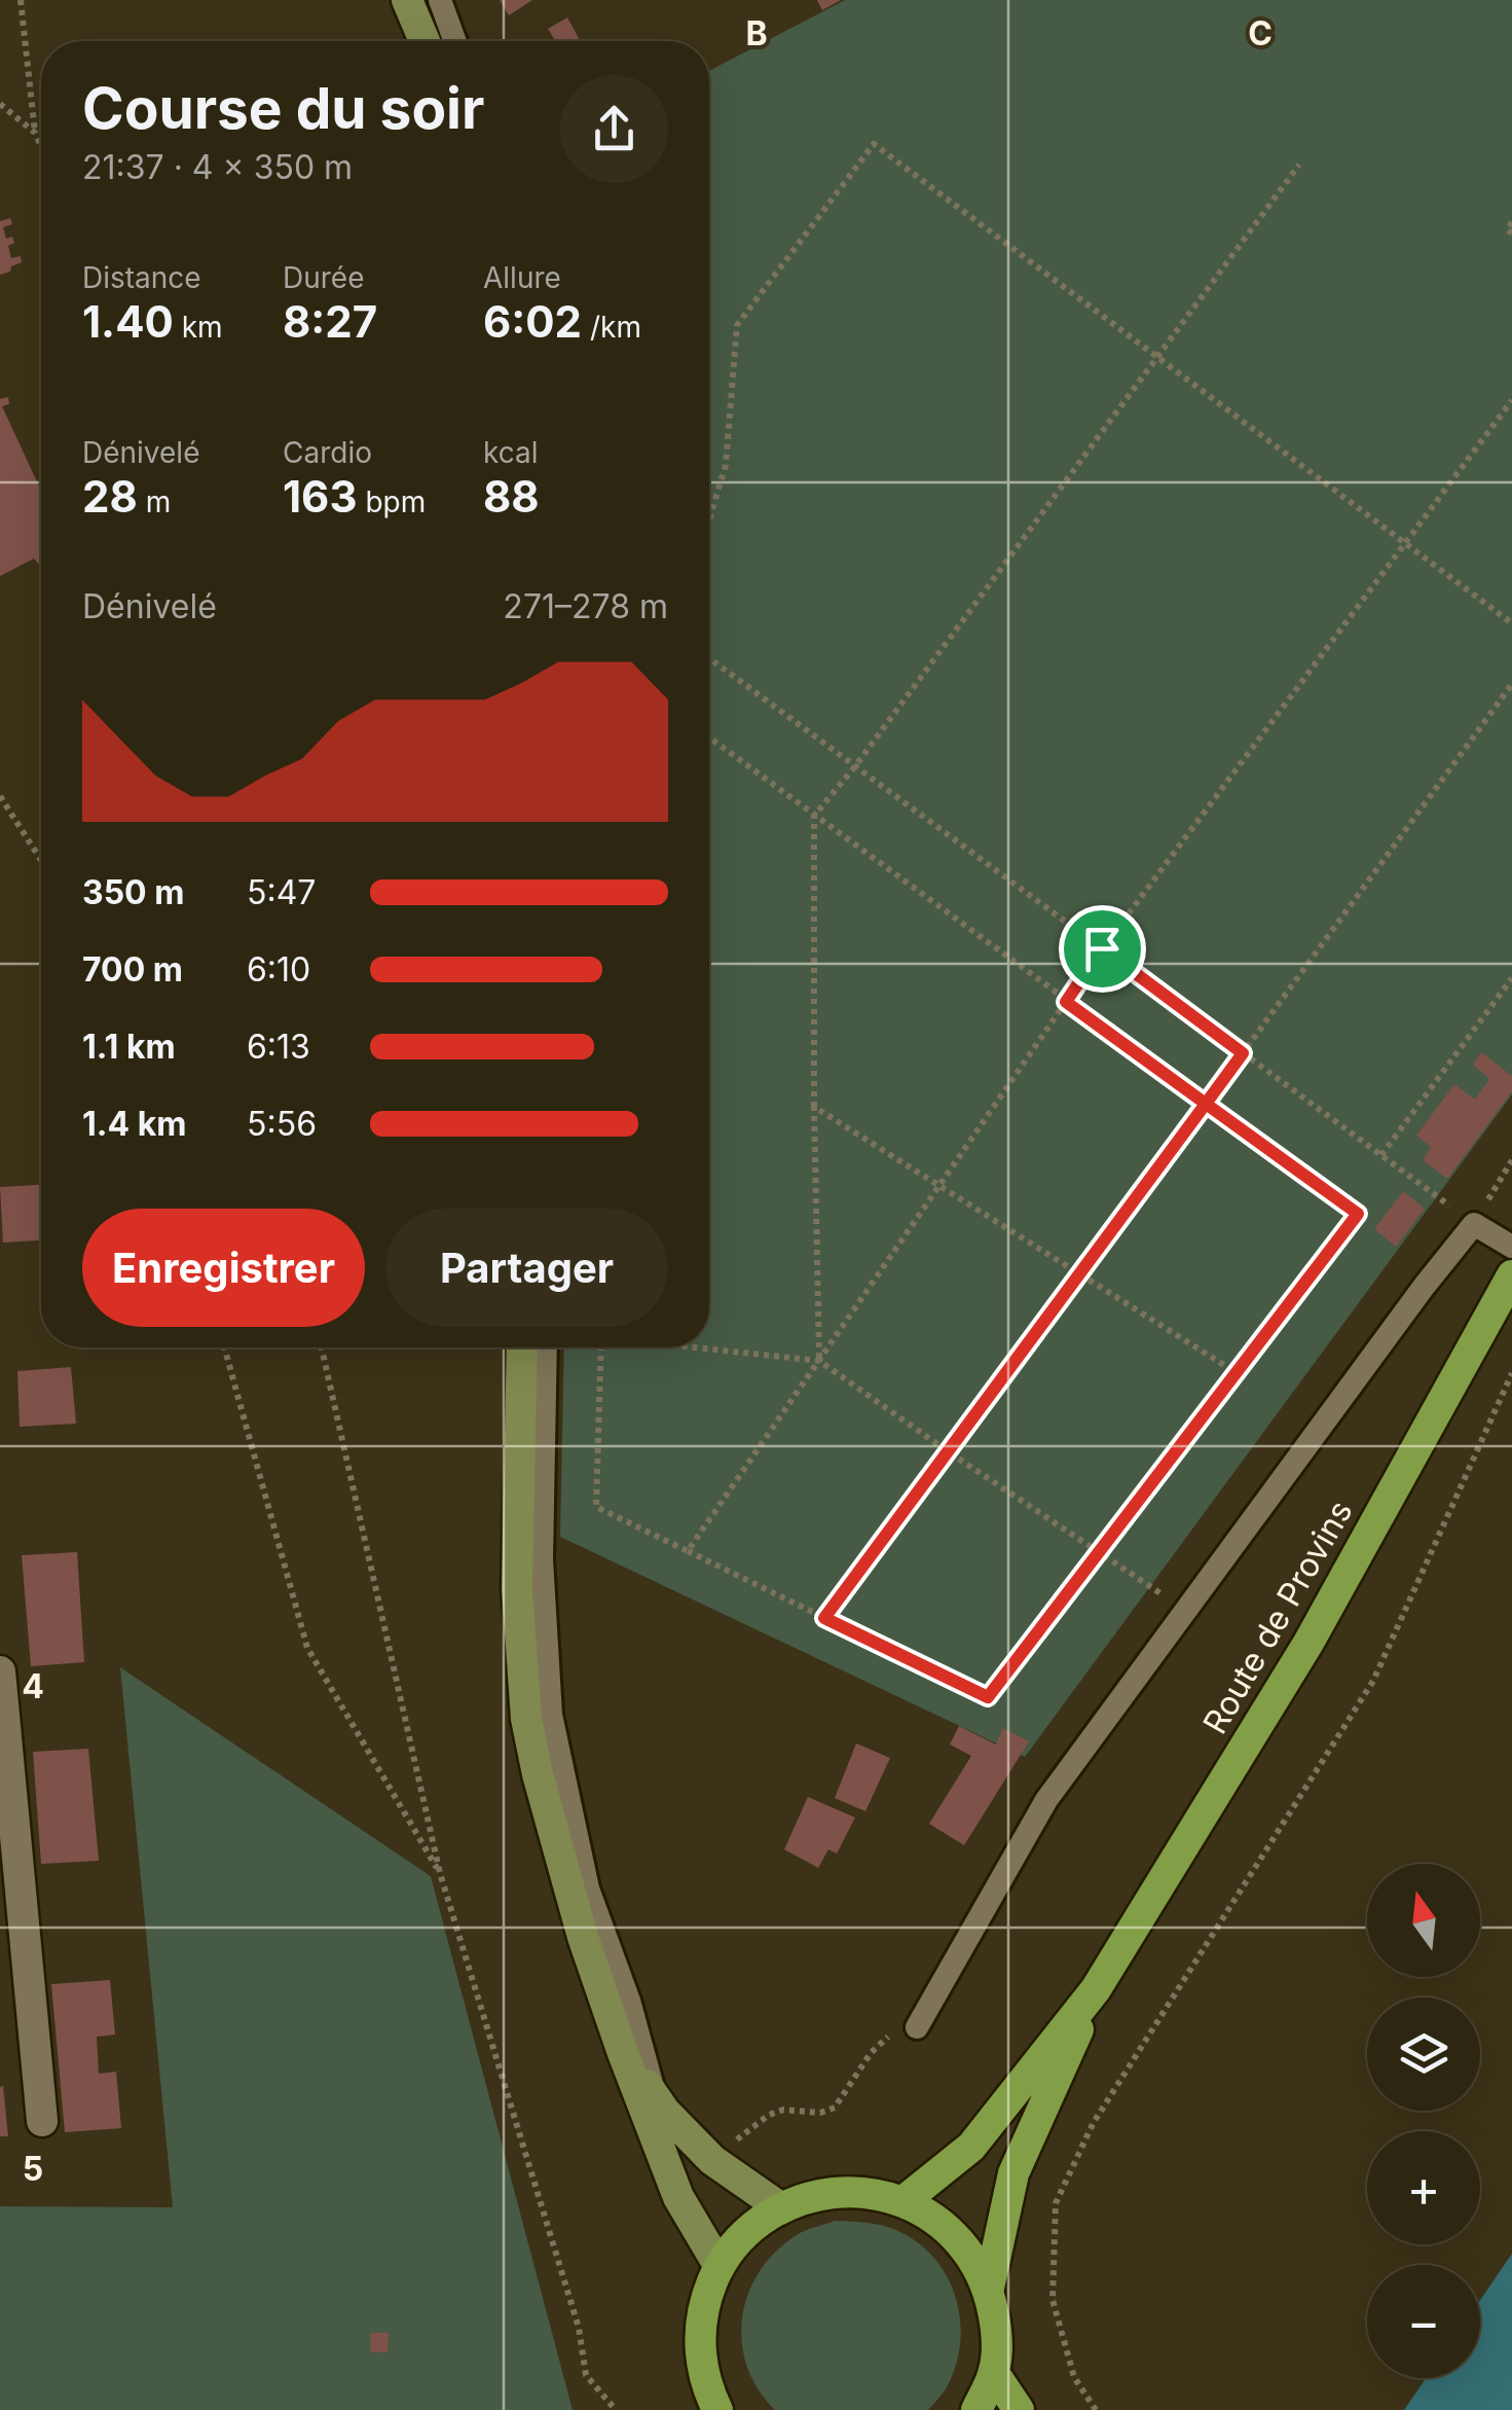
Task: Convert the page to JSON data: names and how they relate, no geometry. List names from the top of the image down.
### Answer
{
  "streets": {
    "main road": ["Route de Provins"]
  },
  "north": "top",
  "page": {
    "heading": ["Course du soir", "21:37 · 4 × 350 m"],
    "stats": [
      ["Distance", "1.40 km"],
      ["Durée", "8:27"],
      ["Allure", "6:02 /km"],
      ["Dénivelé", "28 m"],
      ["Cardio", "163 bpm"],
      ["kcal", "88"]
    ],
    "chart": ["Dénivelé", "271–278 m"],
    "list": [
      {
        "name": "350 m",
        "note": "5:47"
      },
      {
        "name": "700 m",
        "note": "6:10"
      },
      {
        "name": "1.1 km",
        "note": "6:13"
      },
      {
        "name": "1.4 km",
        "note": "5:56"
      }
    ],
    "buttons": ["Enregistrer", "Partager"],
    "map_buttons": ["+", "−"]
  },
  "grid": {
    "columns": ["B", "C"],
    "rows": ["4", "5"]
  }
}
